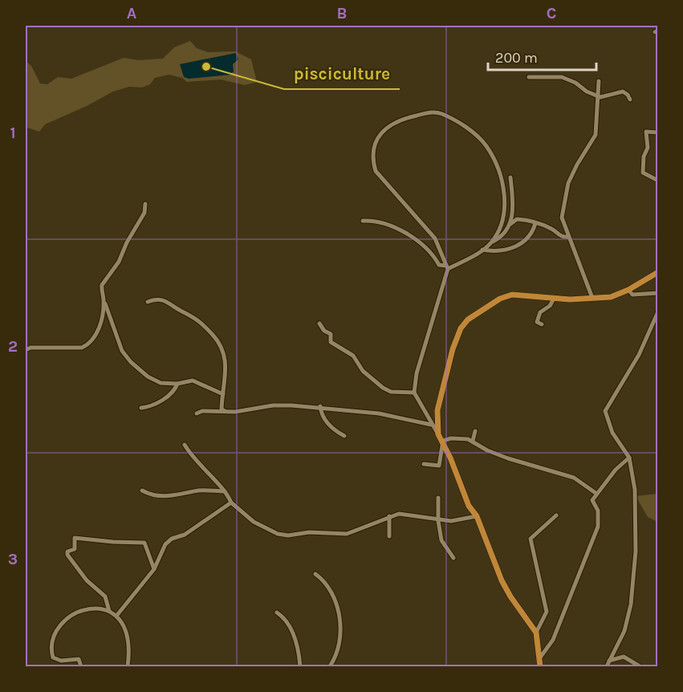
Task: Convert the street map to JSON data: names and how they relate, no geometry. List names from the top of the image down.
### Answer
{
  "places": ["pisciculture"],
  "scale_bar": "200 m",
  "grid": {
    "columns": ["A", "B", "C"],
    "rows": ["1", "2", "3"]
  }
}
